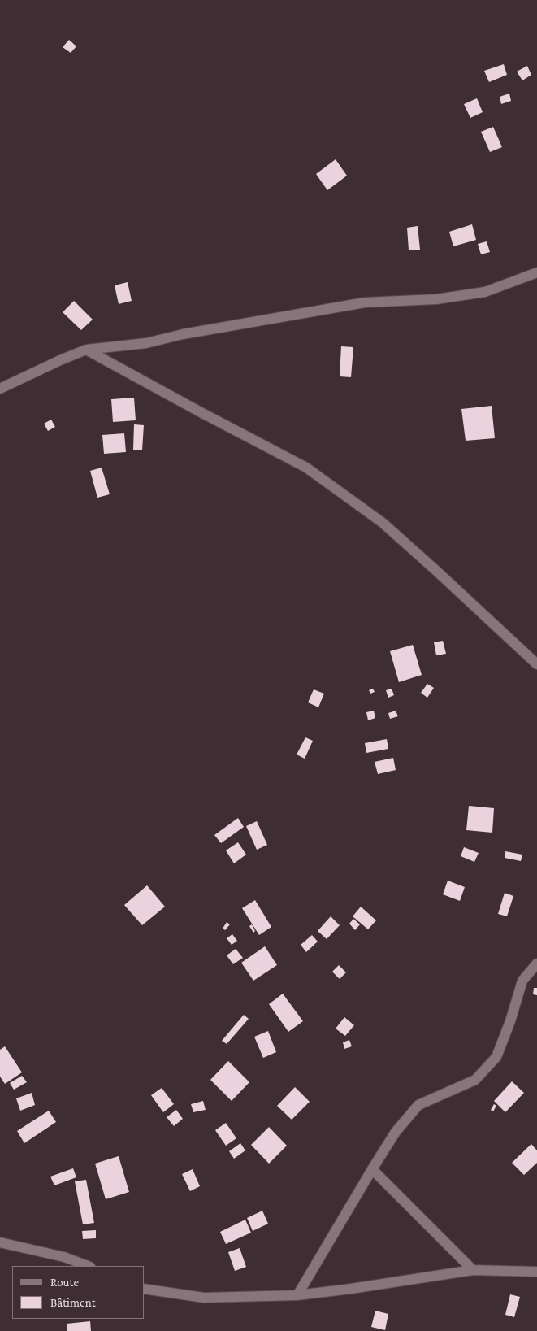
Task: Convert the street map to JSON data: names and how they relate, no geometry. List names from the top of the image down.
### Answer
{
  "legend": ["Route", "Bâtiment"]
}
